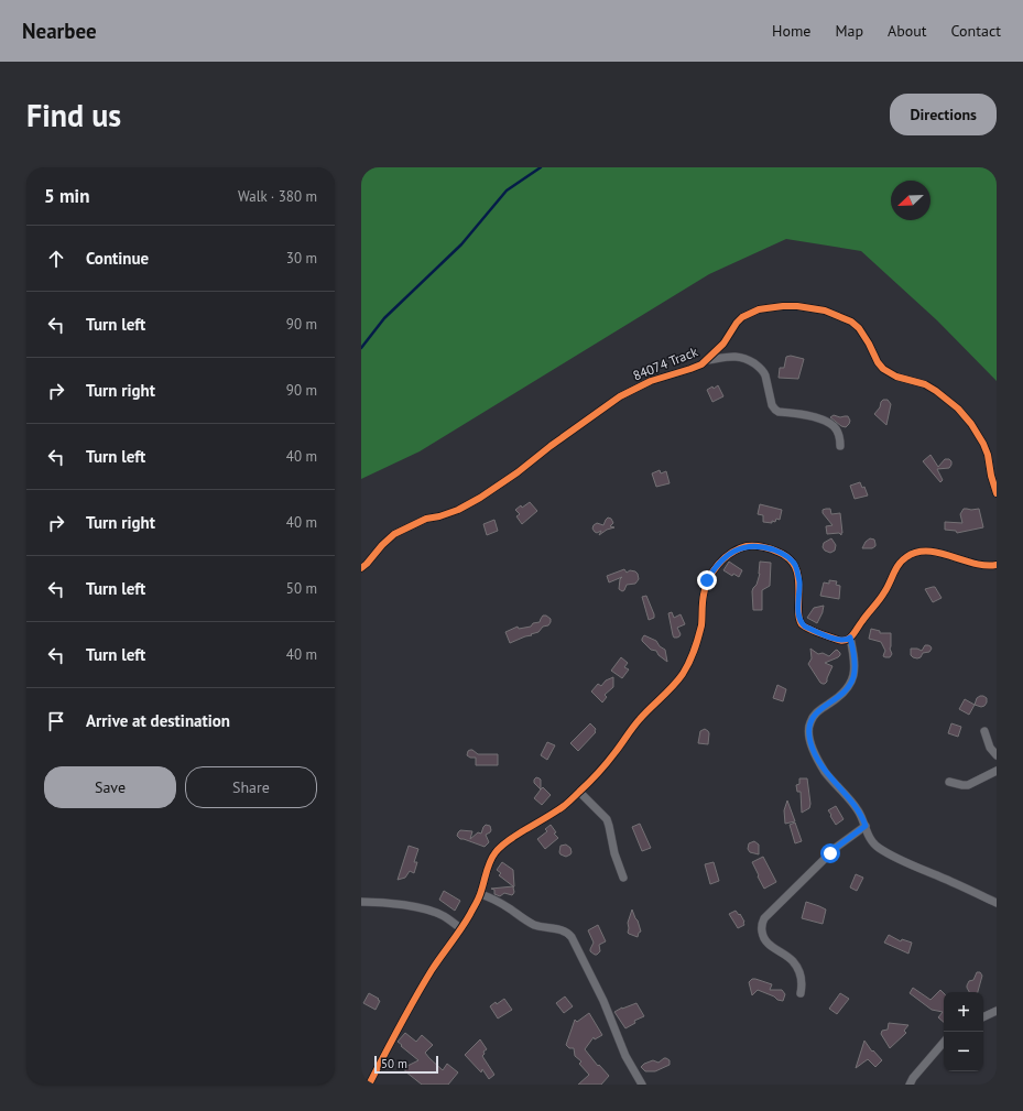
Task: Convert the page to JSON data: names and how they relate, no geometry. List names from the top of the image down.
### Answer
{
  "streets": {
    "street": ["84074 Track"]
  },
  "scale_bar": "50 m",
  "north": "bottom left",
  "page": {
    "header": "Nearbee",
    "nav": [
      "Home",
      "Map",
      "About",
      "Contact"
    ],
    "buttons": [
      "Directions",
      ["Save", "Share"]
    ],
    "title": "Find us",
    "heading": ["5 min", "Walk · 380 m"],
    "list": [
      ["Continue", "30 m"],
      ["Turn left", "90 m"],
      ["Turn right", "90 m"],
      ["Turn left", "40 m"],
      ["Turn right", "40 m"],
      ["Turn left", "50 m"],
      ["Turn left", "40 m"],
      "Arrive at destination"
    ],
    "map_buttons": ["+", "−"],
    "scale": "50 m"
  }
}
